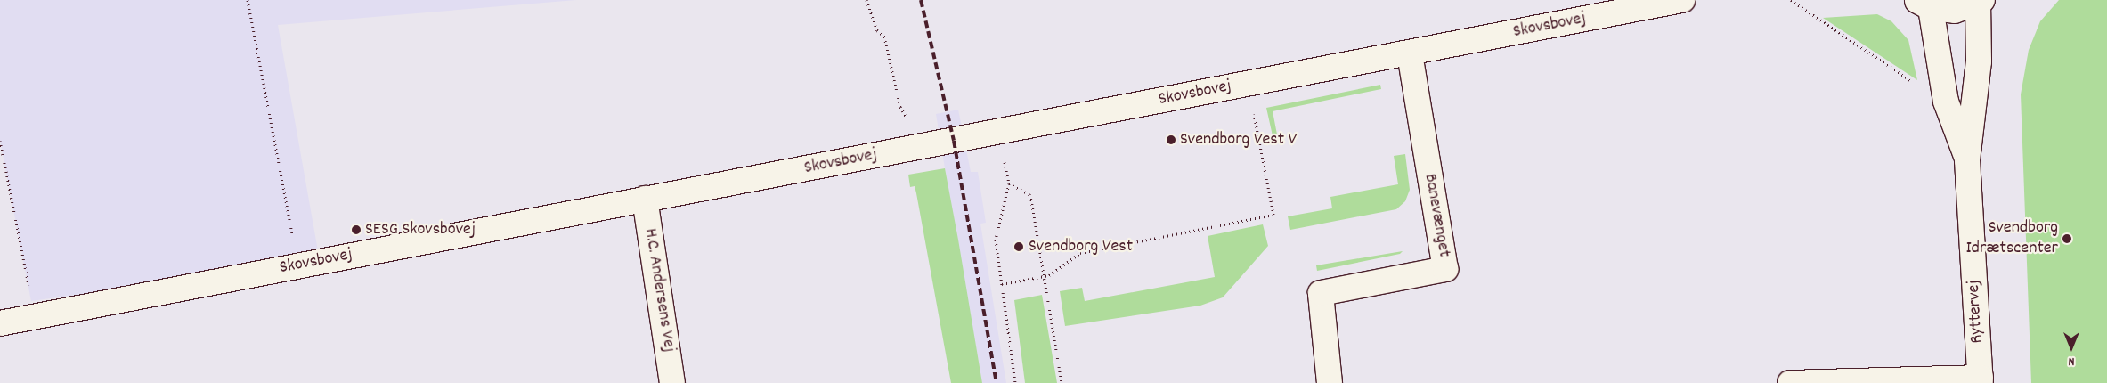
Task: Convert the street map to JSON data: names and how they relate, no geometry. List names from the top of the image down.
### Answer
{
  "streets": {
    "street": [
      "Skovsbovej",
      "Banevænget",
      "H.C. Andersens Vej",
      "Ryttervej"
    ]
  },
  "crossings": [
    ["Skovsbovej", "Banevænget"],
    ["Skovsbovej", "H.C. Andersens Vej"]
  ],
  "places": [
    "Svendborg Vest V",
    "SESG Skovsbovej",
    "Svendborg Idrætscenter",
    "Svendborg Vest"
  ],
  "north": "bottom"
}
